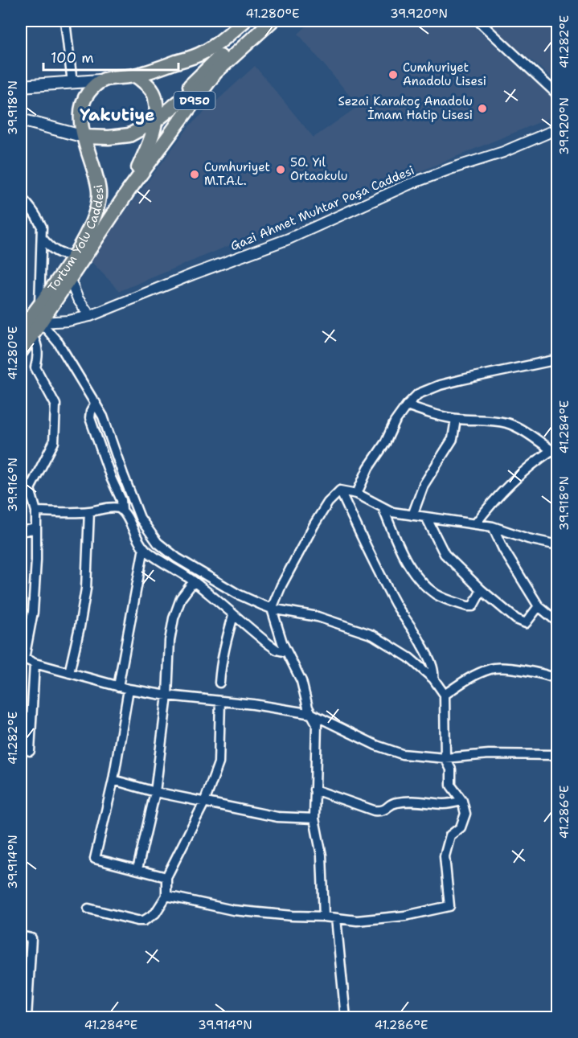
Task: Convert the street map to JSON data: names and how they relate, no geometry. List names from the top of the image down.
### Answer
{
  "streets": {
    "highway": ["D950", "Tortum Yolu Caddesi"],
    "street": ["Gazi Ahmet Muhtar Paşa Caddesi"]
  },
  "crossings": [
    ["Gazi Ahmet Muhtar Paşa Caddesi", "Tortum Yolu Caddesi"]
  ],
  "districts": ["Yakutiye"],
  "places": [
    "Cumhuriyet Anadolu Lisesi",
    "Sezai Karakoç Anadolu İmam Hatip Lisesi",
    "50. Yıl Ortaokulu",
    "Cumhuriyet M.T.A.L."
  ],
  "scale_bar": "100 m",
  "coordinates": [
    "41.280°E",
    "39.920°N",
    "41.282°E",
    "39.918°N",
    "41.284°E",
    "39.916°N",
    "41.286°E",
    "39.914°N"
  ]
}
